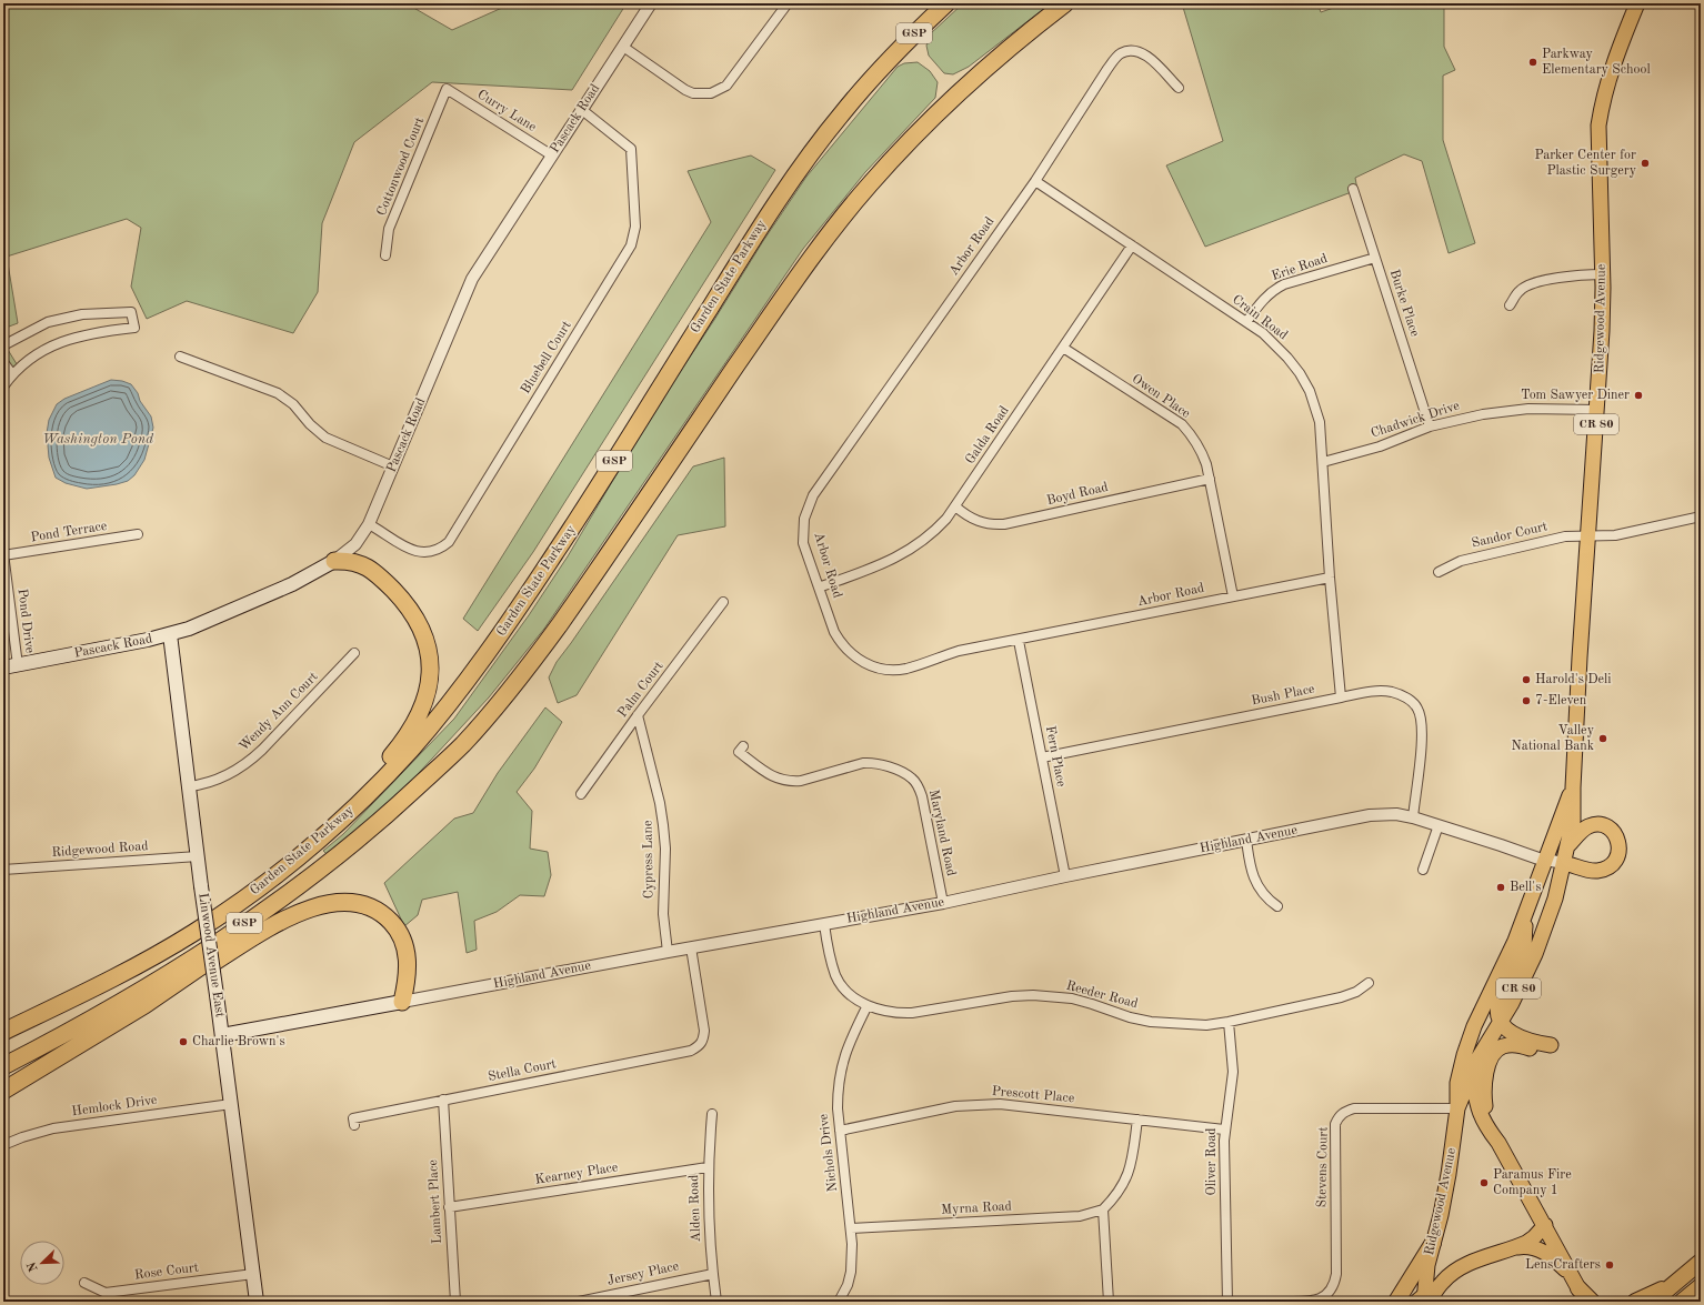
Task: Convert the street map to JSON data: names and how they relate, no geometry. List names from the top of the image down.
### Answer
{
  "streets": {
    "highway": ["GSP", "Garden State Parkway"],
    "main road": [
      "Pascack Road",
      "Ridgewood Avenue",
      "CR 80",
      "Highland Avenue",
      "Linwood Avenue East"
    ],
    "street": [
      "Curry Lane",
      "Cottonwood Court",
      "Arbor Road",
      "Erie Road",
      "Burke Place",
      "Crain Road",
      "Bluebell Court",
      "Owen Place",
      "Chadwick Drive",
      "Galda Road",
      "Boyd Road",
      "Pond Terrace",
      "Sandor Court",
      "Pond Drive",
      "Palm Court",
      "Bush Place",
      "Wendy Ann Court",
      "Fern Place",
      "Maryland Road",
      "Ridgewood Road",
      "Cypress Lane",
      "Reeder Road",
      "Stella Court",
      "Prescott Place",
      "Hemlock Drive",
      "Nichols Drive",
      "Oliver Road",
      "Stevens Court",
      "Kearney Place",
      "Lambert Place",
      "Alden Road",
      "Myrna Road",
      "Rose Court",
      "Jersey Place"
    ]
  },
  "crossings": [
    ["Curry Lane", "Pascack Road"],
    ["Curry Lane", "Cottonwood Court"],
    ["Pascack Road", "Bluebell Court"],
    ["Pascack Road", "Pond Drive"],
    ["Pascack Road", "Linwood Avenue East"],
    ["Arbor Road", "Crain Road"],
    ["Arbor Road", "Owen Place"],
    ["Arbor Road", "Galda Road"],
    ["Arbor Road", "Fern Place"],
    ["Erie Road", "Burke Place"],
    ["Erie Road", "Crain Road"],
    ["Burke Place", "Chadwick Drive"],
    ["Crain Road", "Chadwick Drive"],
    ["Crain Road", "Galda Road"],
    ["Crain Road", "Bush Place"],
    ["Ridgewood Avenue", "Chadwick Drive"],
    ["Ridgewood Avenue", "Sandor Court"],
    ["Ridgewood Avenue", "Highland Avenue"],
    ["Ridgewood Avenue", "Stevens Court"],
    ["Owen Place", "Galda Road"],
    ["Owen Place", "Boyd Road"],
    ["Galda Road", "Boyd Road"],
    ["Pond Terrace", "Pond Drive"],
    ["Palm Court", "Cypress Lane"],
    ["Bush Place", "Fern Place"],
    ["Bush Place", "Highland Avenue"],
    ["Wendy Ann Court", "Linwood Avenue East"],
    ["Fern Place", "Highland Avenue"],
    ["Maryland Road", "Highland Avenue"],
    ["Highland Avenue", "Cypress Lane"],
    ["Highland Avenue", "Linwood Avenue East"],
    ["Highland Avenue", "Reeder Road"],
    ["Highland Avenue", "Stella Court"],
    ["Ridgewood Road", "Linwood Avenue East"],
    ["Linwood Avenue East", "Hemlock Drive"],
    ["Linwood Avenue East", "Rose Court"],
    ["Reeder Road", "Nichols Drive"],
    ["Reeder Road", "Oliver Road"],
    ["Stella Court", "Lambert Place"],
    ["Prescott Place", "Nichols Drive"],
    ["Prescott Place", "Oliver Road"],
    ["Nichols Drive", "Myrna Road"],
    ["Kearney Place", "Lambert Place"],
    ["Kearney Place", "Alden Road"],
    ["Alden Road", "Jersey Place"]
  ],
  "water": ["Washington Pond"],
  "places": [
    "Parkway Elementary School",
    "Parker Center for Plastic Surgery",
    "Tom Sawyer Diner",
    "Harold's Deli",
    "7-Eleven",
    "Valley National Bank",
    "Bell's",
    "Charlie Brown's",
    "Paramus Fire Company 1",
    "LensCrafters"
  ],
  "north": "bottom left"
}
